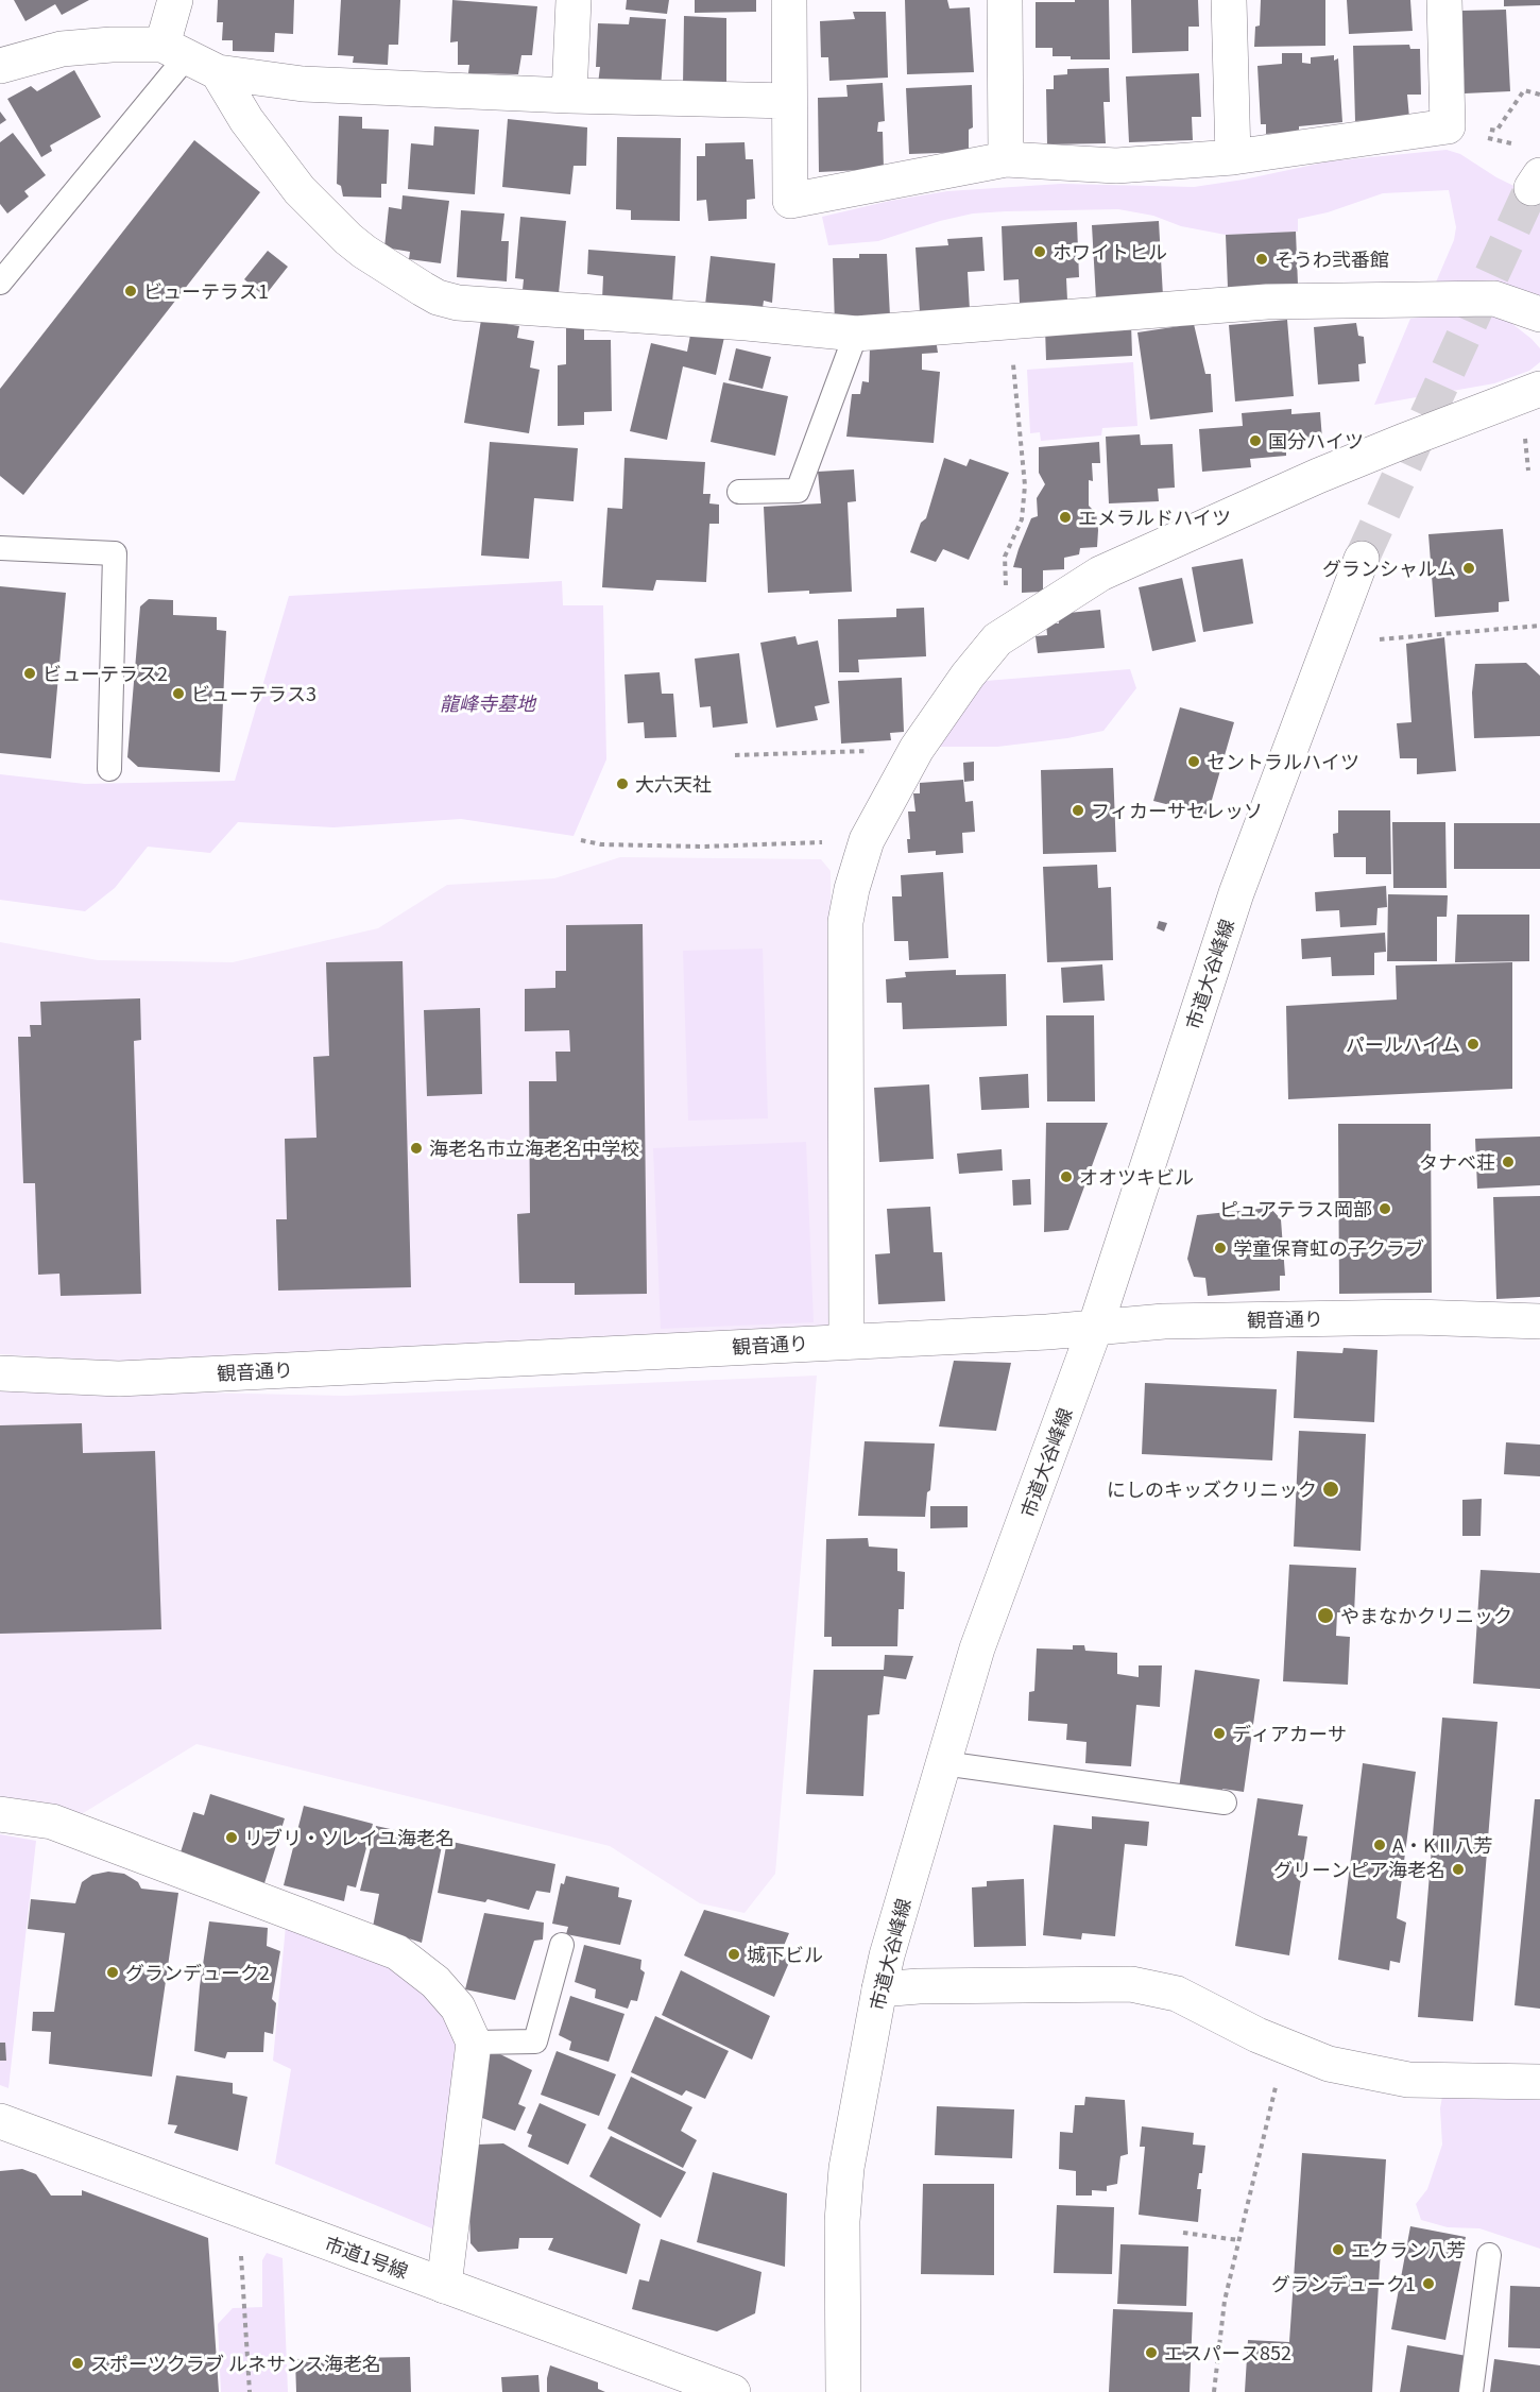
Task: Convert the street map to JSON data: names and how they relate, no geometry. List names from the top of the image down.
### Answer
{
  "streets": {
    "street": ["市道大谷峰線", "観音通り", "市道1号線"]
  },
  "crossings": [
    ["市道大谷峰線", "観音通り"]
  ],
  "parks": ["龍峰寺墓地"],
  "places": [
    "ホワイトヒル",
    "そうわ弐番館",
    "ビューテラス1",
    "国分ハイツ",
    "エメラルドハイツ",
    "グランシャルム",
    "ビューテラス2",
    "ビューテラス3",
    "セントラルハイツ",
    "大六天社",
    "フィカーサセレッソ",
    "パールハイム",
    "海老名市立海老名中学校",
    "タナベ荘",
    "オオツキビル",
    "ピュアテラス岡部",
    "学童保育虹の子クラブ",
    "にしのキッズクリニック",
    "やまなかクリニック",
    "ディアカーサ",
    "リブリ・ソレイユ海老名",
    "A・KⅡ八芳",
    "グリーンピア海老名",
    "城下ビル",
    "グランデューク2",
    "エクラン八芳",
    "グランデューク1",
    "エスパース852",
    "スポーツクラブ ルネサンス海老名"
  ]
}
